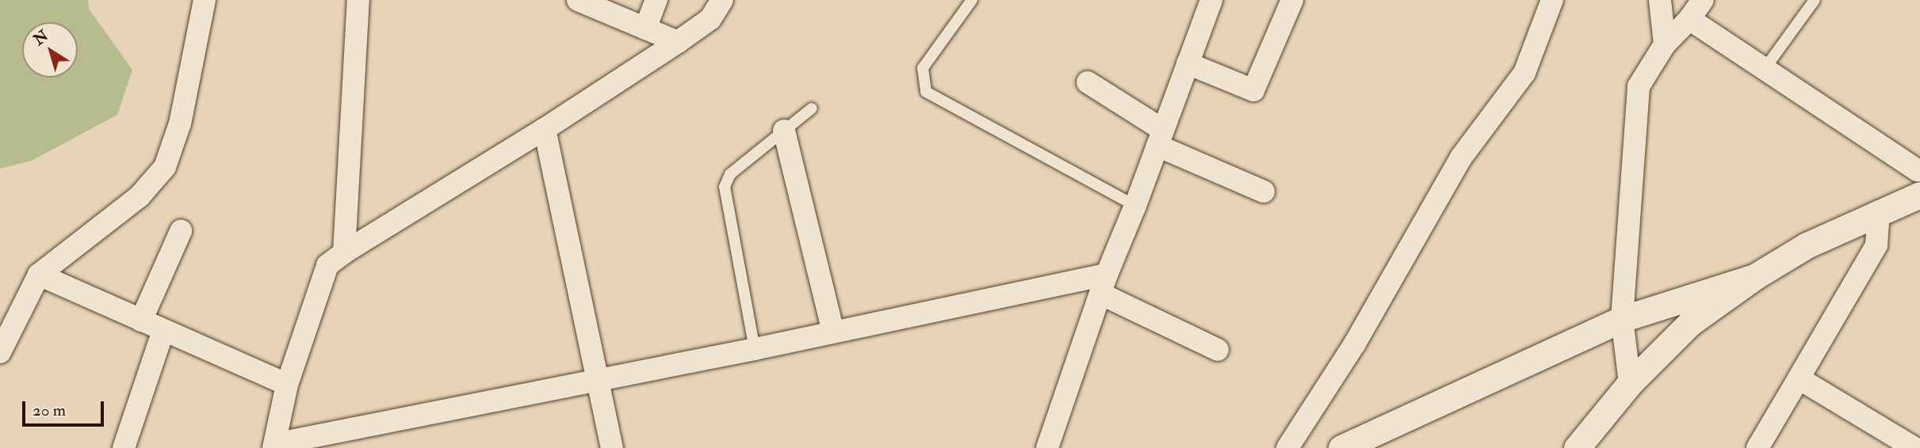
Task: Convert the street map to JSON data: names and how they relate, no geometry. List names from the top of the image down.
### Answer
{
  "scale_bar": "20 m",
  "north": "top left"
}
